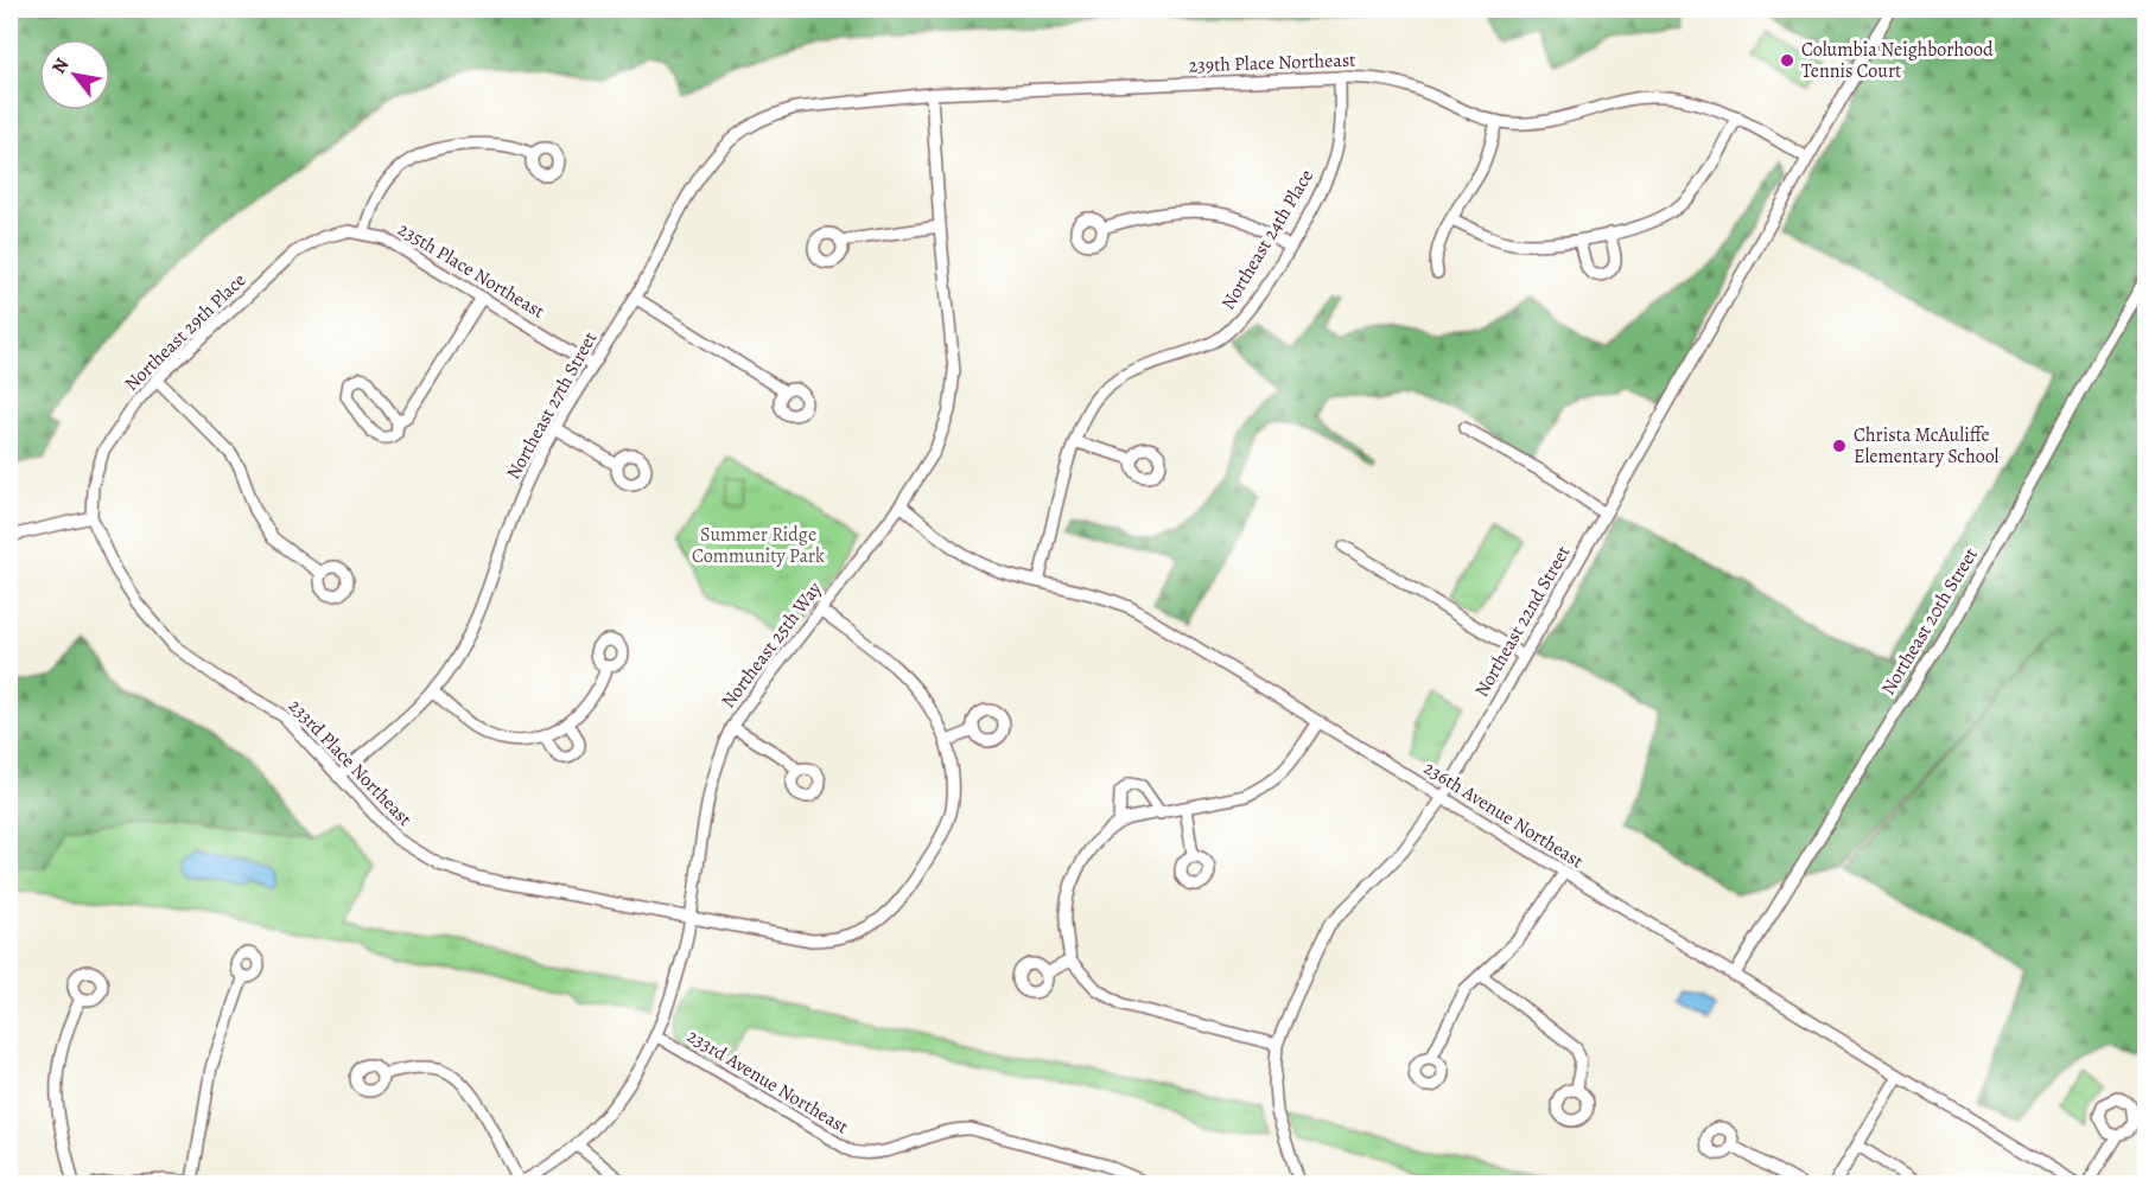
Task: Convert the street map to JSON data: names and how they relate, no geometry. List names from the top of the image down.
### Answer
{
  "streets": {
    "street": [
      "239th Place Northeast",
      "Northeast 24th Place",
      "235th Place Northeast",
      "Northeast 29th Place",
      "Northeast 27th Street",
      "Northeast 22nd Street",
      "Northeast 20th Street",
      "Northeast 25th Way",
      "233rd Place Northeast",
      "236th Avenue Northeast",
      "233rd Avenue Northeast"
    ]
  },
  "crossings": [
    ["239th Place Northeast", "Northeast 24th Place"],
    ["239th Place Northeast", "Northeast 27th Street"],
    ["239th Place Northeast", "Northeast 22nd Street"],
    ["239th Place Northeast", "Northeast 25th Way"],
    ["Northeast 24th Place", "236th Avenue Northeast"],
    ["235th Place Northeast", "Northeast 29th Place"],
    ["235th Place Northeast", "Northeast 27th Street"],
    ["Northeast 29th Place", "233rd Place Northeast"],
    ["Northeast 27th Street", "233rd Place Northeast"],
    ["Northeast 22nd Street", "236th Avenue Northeast"],
    ["Northeast 20th Street", "236th Avenue Northeast"],
    ["Northeast 25th Way", "233rd Place Northeast"],
    ["Northeast 25th Way", "236th Avenue Northeast"],
    ["Northeast 25th Way", "233rd Avenue Northeast"]
  ],
  "parks": ["Summer Ridge Community Park"],
  "places": ["Columbia Neighborhood Tennis Court", "Christa McAuliffe Elementary School"],
  "north": "top left"
}
